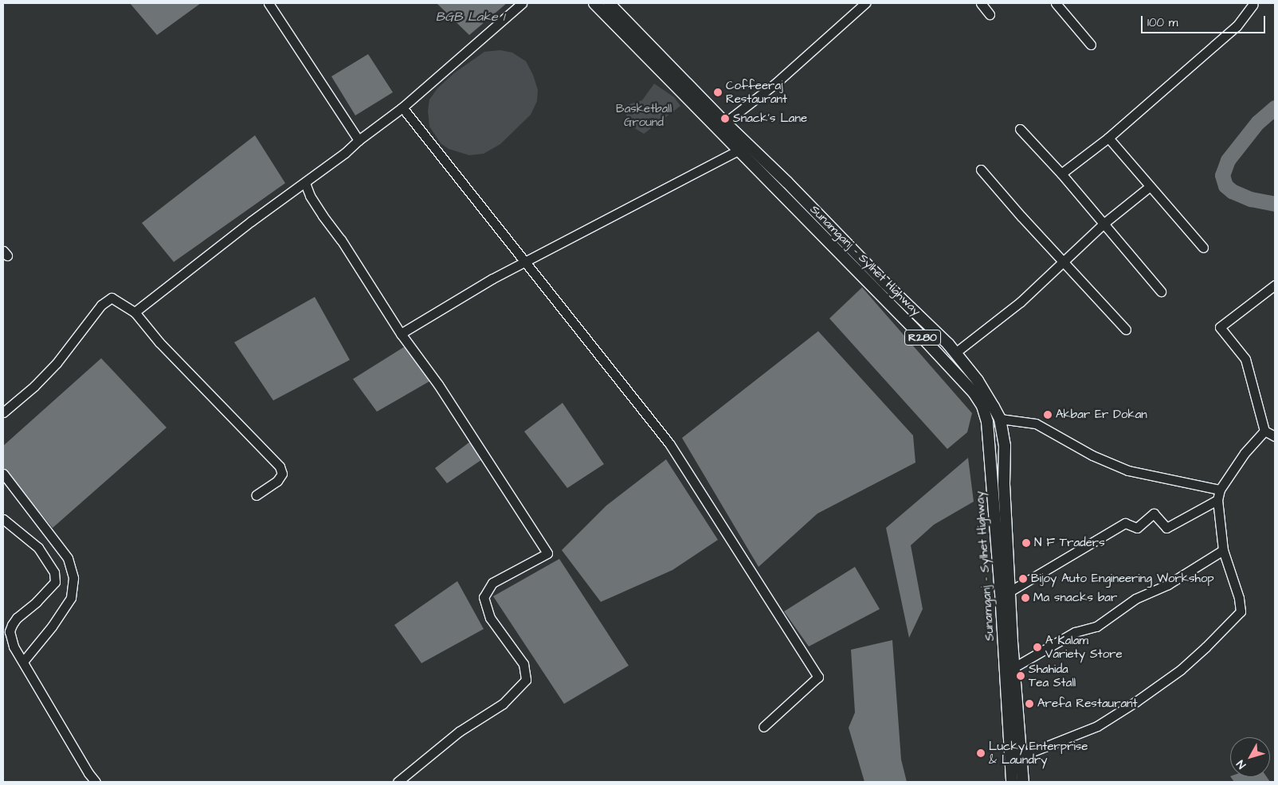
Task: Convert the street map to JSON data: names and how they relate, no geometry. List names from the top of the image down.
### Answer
{
  "streets": {
    "main road": ["Sunamganj - Sylhet Highway", "R280"]
  },
  "water": ["BGB Lake 1"],
  "parks": ["Basketball Ground"],
  "places": [
    "Coffeeraj Restaurant",
    "Snack's Lane",
    "Akbar Er Dokan",
    "N F Traders",
    "Bijoy Auto Engineering Workshop",
    "Ma snacks bar",
    "A Kalam Variety Store",
    "Shahida Tea Stall",
    "Arefa Restaurant",
    "Lucky Enterprise & Laundry"
  ],
  "scale_bar": "100 m",
  "north": "bottom left"
}
